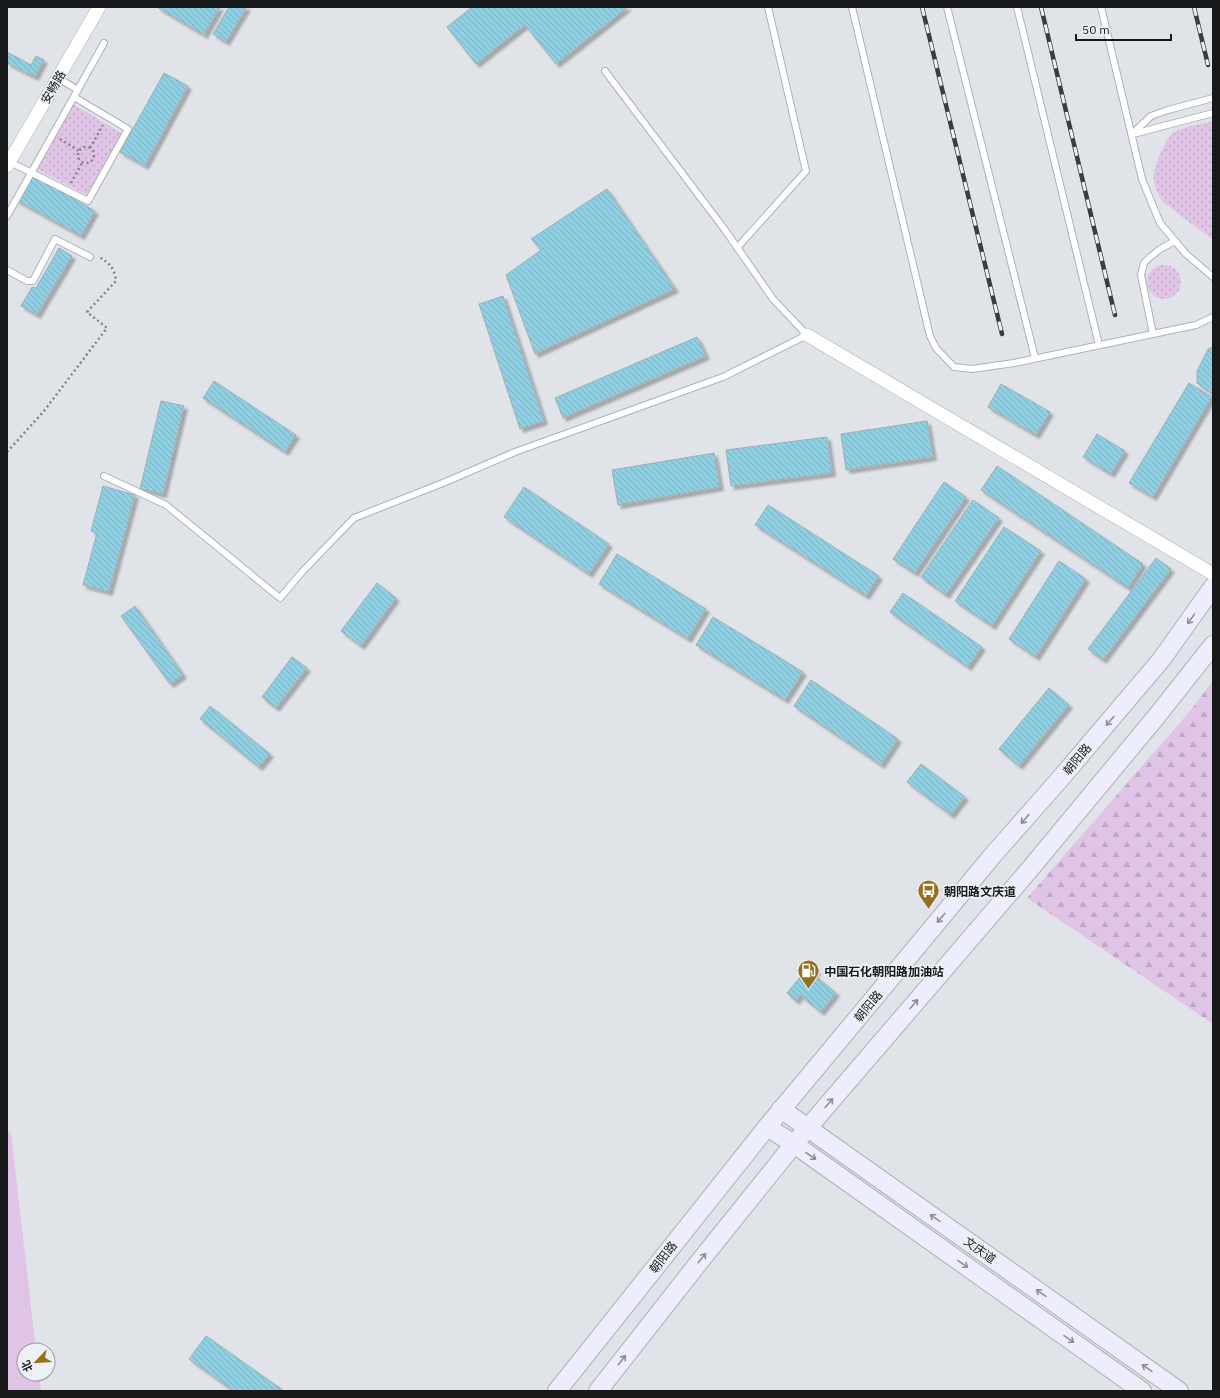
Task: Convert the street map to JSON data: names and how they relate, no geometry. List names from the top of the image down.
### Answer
{
  "streets": {
    "main road": ["朝阳路", "文庆道"],
    "street": ["安畅路"]
  },
  "crossings": [
    ["朝阳路", "文庆道"]
  ],
  "places": {
    "bus stop": ["朝阳路文庆道"],
    "fuel station": ["中国石化朝阳路加油站"]
  },
  "scale_bar": "50 m",
  "north": "bottom left"
}
